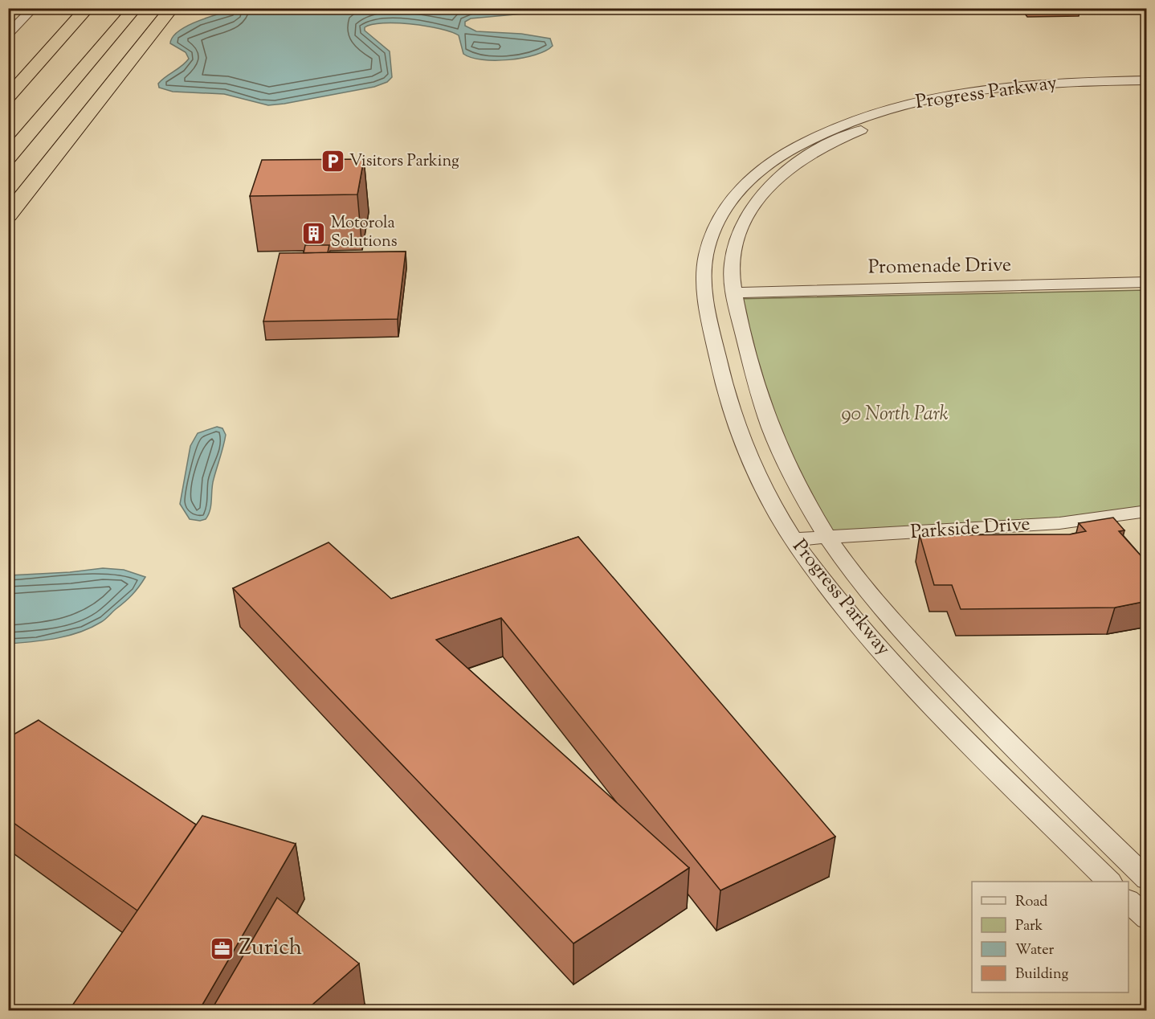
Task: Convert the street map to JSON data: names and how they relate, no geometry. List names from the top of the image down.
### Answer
{
  "streets": {
    "street": ["Progress Parkway", "Promenade Drive", "Parkside Drive"]
  },
  "crossings": [
    ["Progress Parkway", "Promenade Drive"],
    ["Progress Parkway", "Parkside Drive"]
  ],
  "parks": ["90 North Park"],
  "places": {
    "parking": ["Visitors Parking"],
    "building": ["Motorola Solutions"],
    "office": ["Zurich"]
  },
  "legend": [
    "Road",
    "Park",
    "Water",
    "Building"
  ]
}
